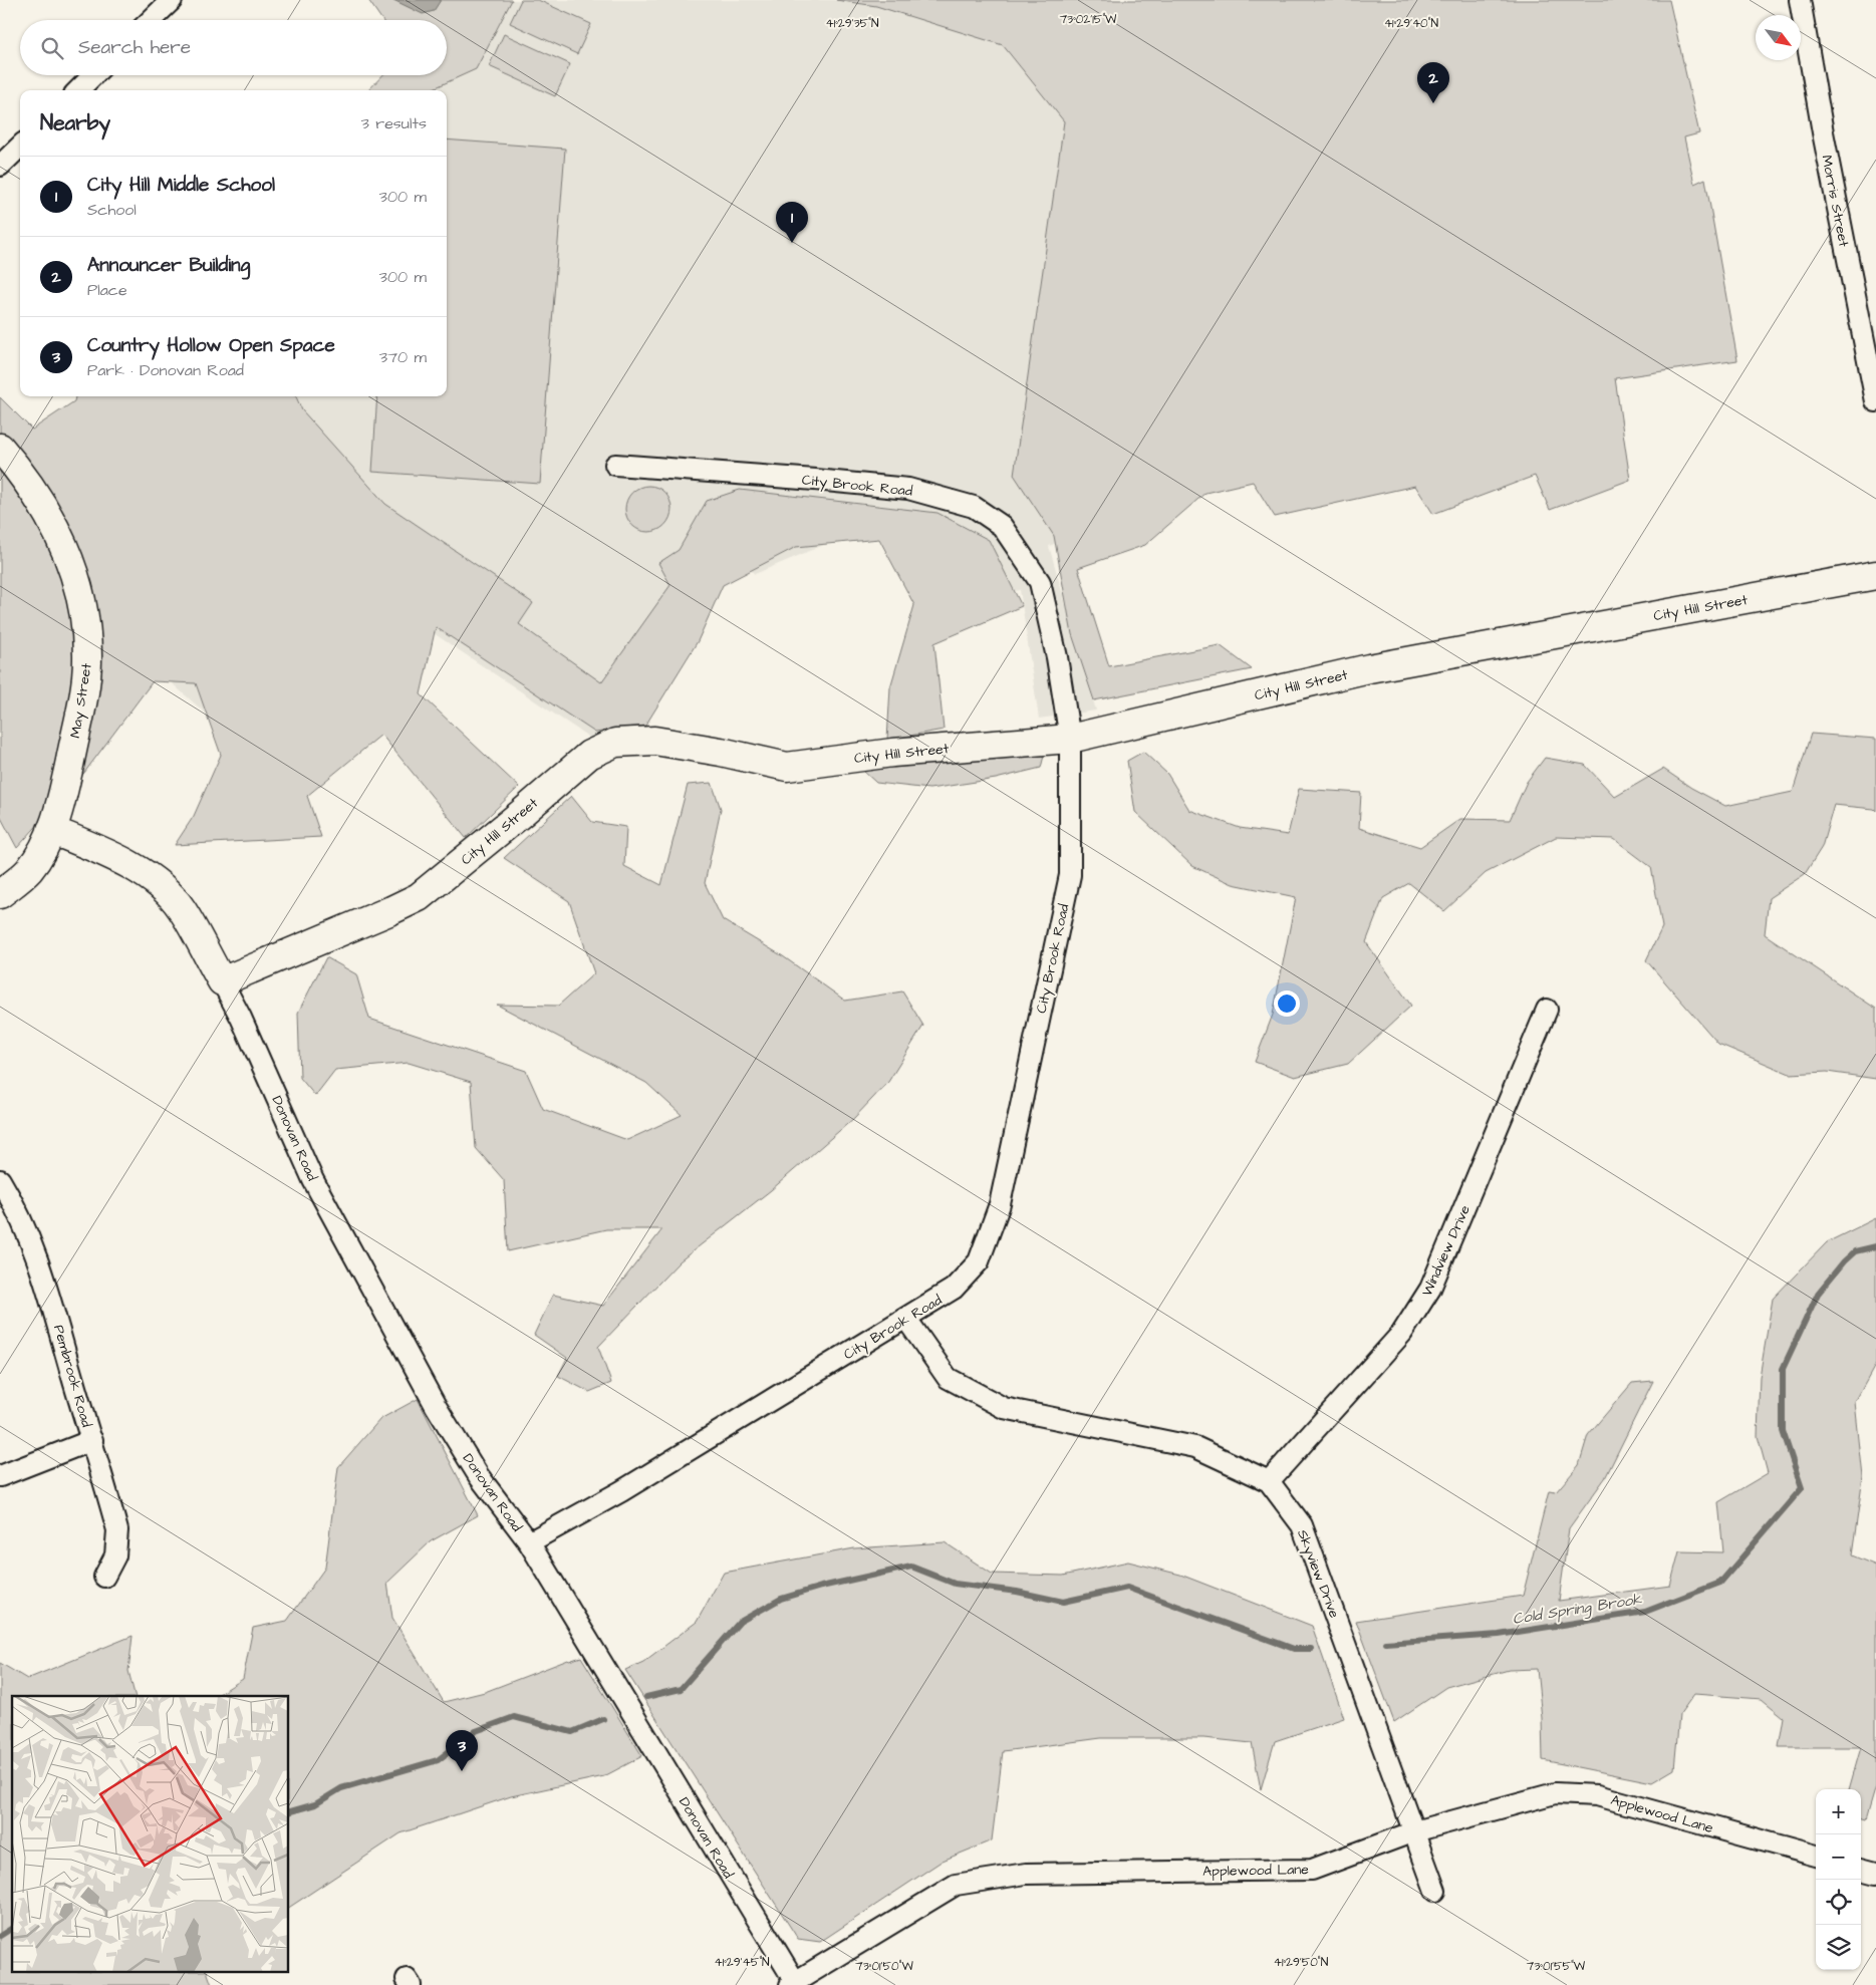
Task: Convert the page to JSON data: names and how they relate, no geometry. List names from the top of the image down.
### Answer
{
  "streets": {
    "street": [
      "Morris Street",
      "City Brook Road",
      "City Hill Street",
      "May Street",
      "Donovan Road",
      "Windview Drive",
      "Pembrook Road",
      "Skyview Drive",
      "Applewood Lane"
    ]
  },
  "crossings": [
    ["City Brook Road", "City Hill Street"],
    ["City Brook Road", "Donovan Road"],
    ["City Brook Road", "Skyview Drive"],
    ["City Hill Street", "Donovan Road"],
    ["Donovan Road", "Applewood Lane"],
    ["Windview Drive", "Skyview Drive"],
    ["Skyview Drive", "Applewood Lane"]
  ],
  "water": ["Cold Spring Brook"],
  "north": "bottom right",
  "page": {
    "search": "Search here",
    "pins": ["2", "1", "3"],
    "heading": ["Nearby", "3 results"],
    "list": [
      {
        "mark": "1",
        "name": "City Hill Middle School",
        "note": "School",
        "value": "300 m"
      },
      {
        "mark": "2",
        "name": "Announcer Building",
        "note": "Place",
        "value": "300 m"
      },
      {
        "mark": "3",
        "name": "Country Hollow Open Space",
        "note": "Park · Donovan Road",
        "value": "370 m"
      }
    ],
    "map_buttons": ["+", "−"]
  },
  "coordinates": [
    "73°02'15\"W",
    "41°29'35\"N",
    "41°29'40\"N",
    "41°29'45\"N",
    "41°29'50\"N",
    "73°01'50\"W",
    "73°01'55\"W"
  ]
}
